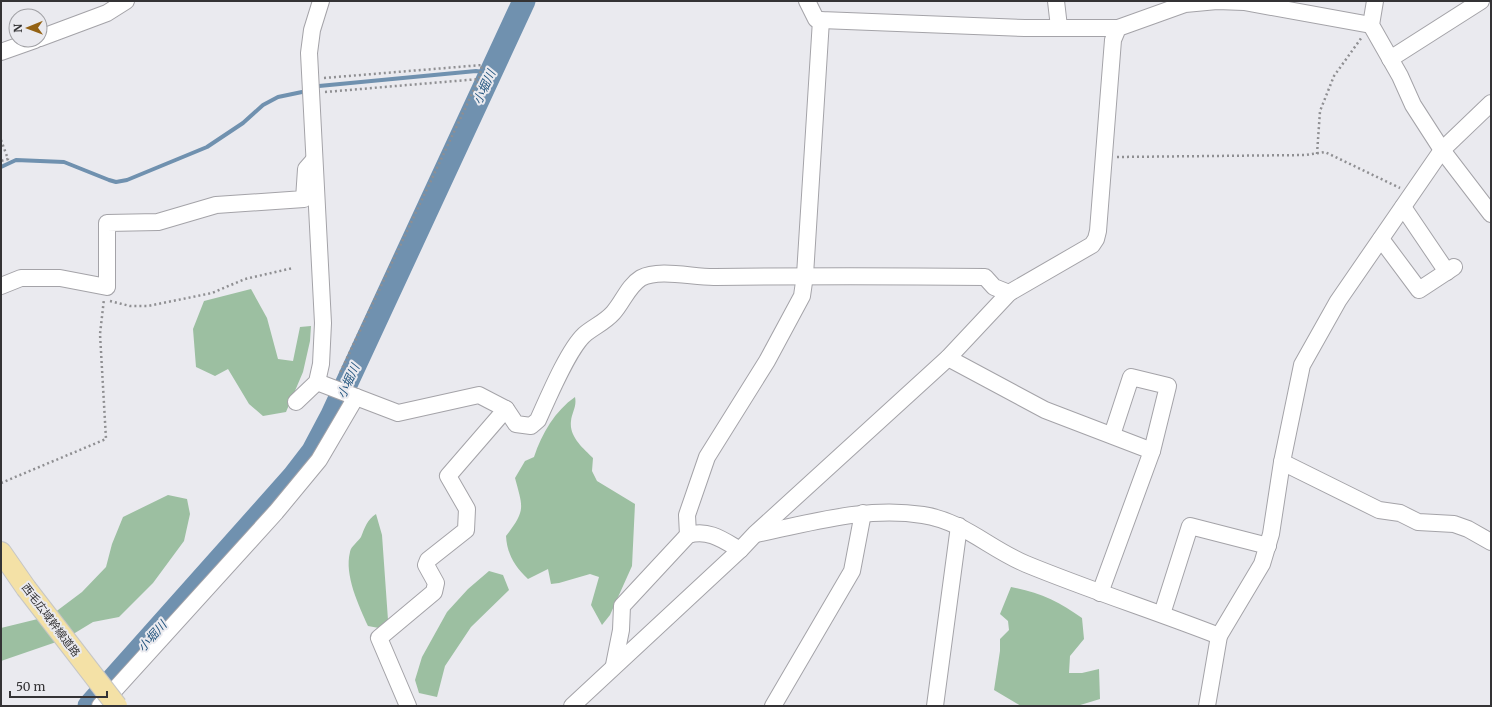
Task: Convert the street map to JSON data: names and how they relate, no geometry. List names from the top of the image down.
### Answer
{
  "streets": {
    "main road": ["西毛広域幹線道路"]
  },
  "water": ["小堀川"],
  "scale_bar": "50 m",
  "north": "left"
}
